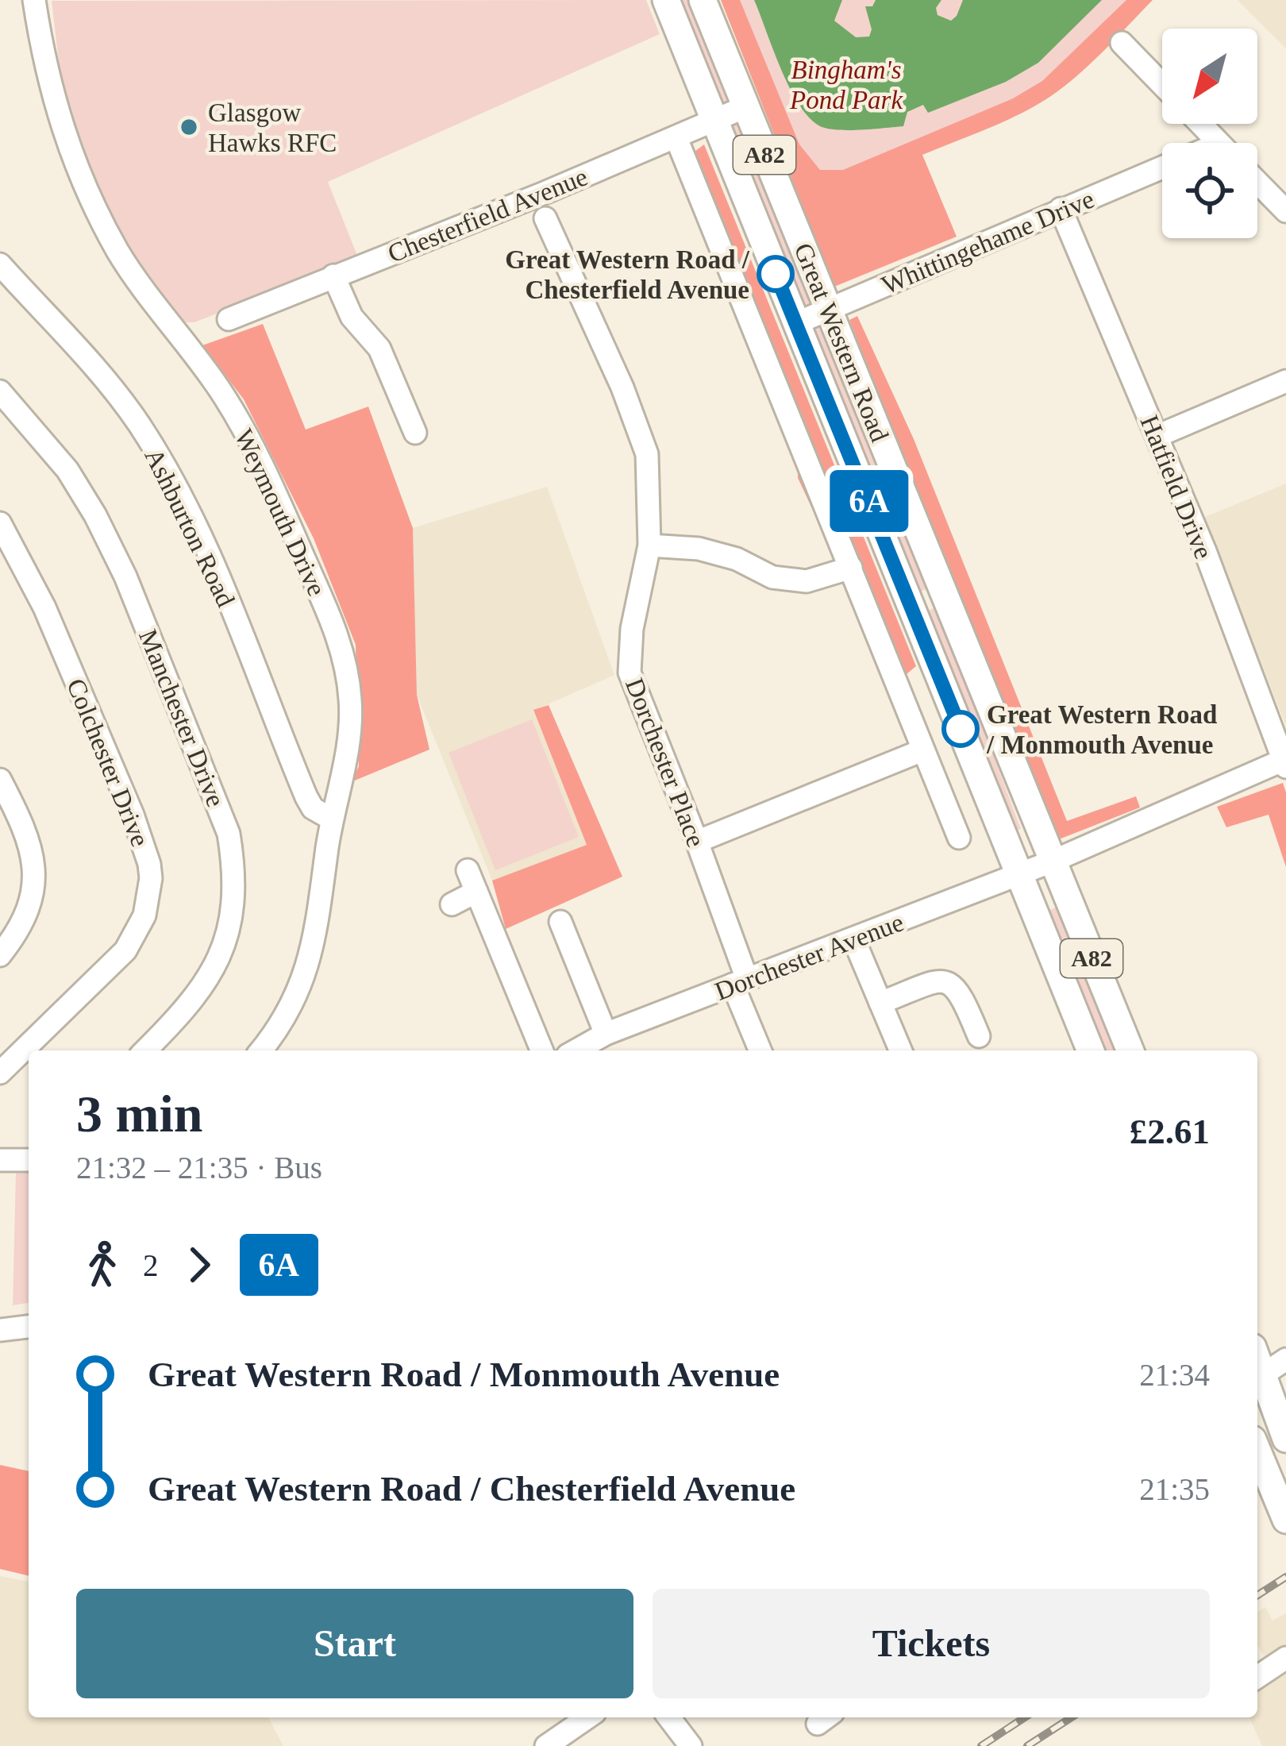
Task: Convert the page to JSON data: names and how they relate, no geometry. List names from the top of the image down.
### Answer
{
  "streets": {
    "main road": ["A82", "Great Western Road"],
    "street": [
      "Chesterfield Avenue",
      "Whittingehame Drive",
      "Hatfield Drive",
      "Weymouth Drive",
      "Ashburton Road",
      "Manchester Drive",
      "Colchester Drive",
      "Dorchester Place",
      "Dorchester Avenue"
    ]
  },
  "crossings": [
    ["Chesterfield Avenue", "Great Western Road"],
    ["Whittingehame Drive", "Great Western Road"],
    ["Whittingehame Drive", "Hatfield Drive"],
    ["Great Western Road", "Dorchester Avenue"],
    ["Hatfield Drive", "Dorchester Avenue"],
    ["Weymouth Drive", "Ashburton Road"],
    ["Dorchester Place", "Dorchester Avenue"]
  ],
  "parks": ["Bingham's Pond Park"],
  "places": ["Glasgow Hawks RFC", "Great Western Road / Chesterfield Avenue", "Great Western Road / Monmouth Avenue"],
  "lines": ["bus line 6A"],
  "north": "bottom left",
  "page": {
    "on_map": "6A",
    "heading": ["3 min", "21:32 – 21:35 · Bus", "£2.61"],
    "legs": ["2", "6A"],
    "list": [
      {
        "name": "Great Western Road / Monmouth Avenue",
        "value": "21:34"
      },
      {
        "name": "Great Western Road / Chesterfield Avenue",
        "value": "21:35"
      }
    ],
    "buttons": ["Start", "Tickets"]
  }
}
